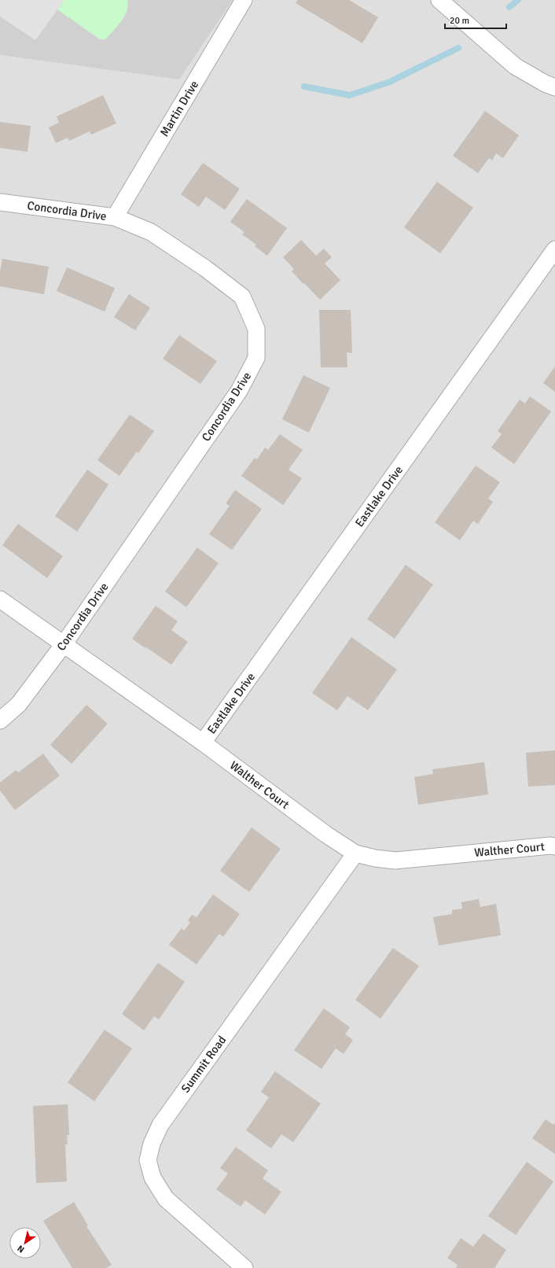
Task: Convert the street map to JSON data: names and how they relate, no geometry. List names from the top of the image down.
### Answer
{
  "streets": {
    "street": [
      "Martin Drive",
      "Concordia Drive",
      "Eastlake Drive",
      "Walther Court",
      "Summit Road"
    ]
  },
  "crossings": [
    ["Martin Drive", "Concordia Drive"],
    ["Concordia Drive", "Walther Court"],
    ["Eastlake Drive", "Walther Court"],
    ["Walther Court", "Summit Road"]
  ],
  "scale_bar": "20 m",
  "north": "bottom left"
}
